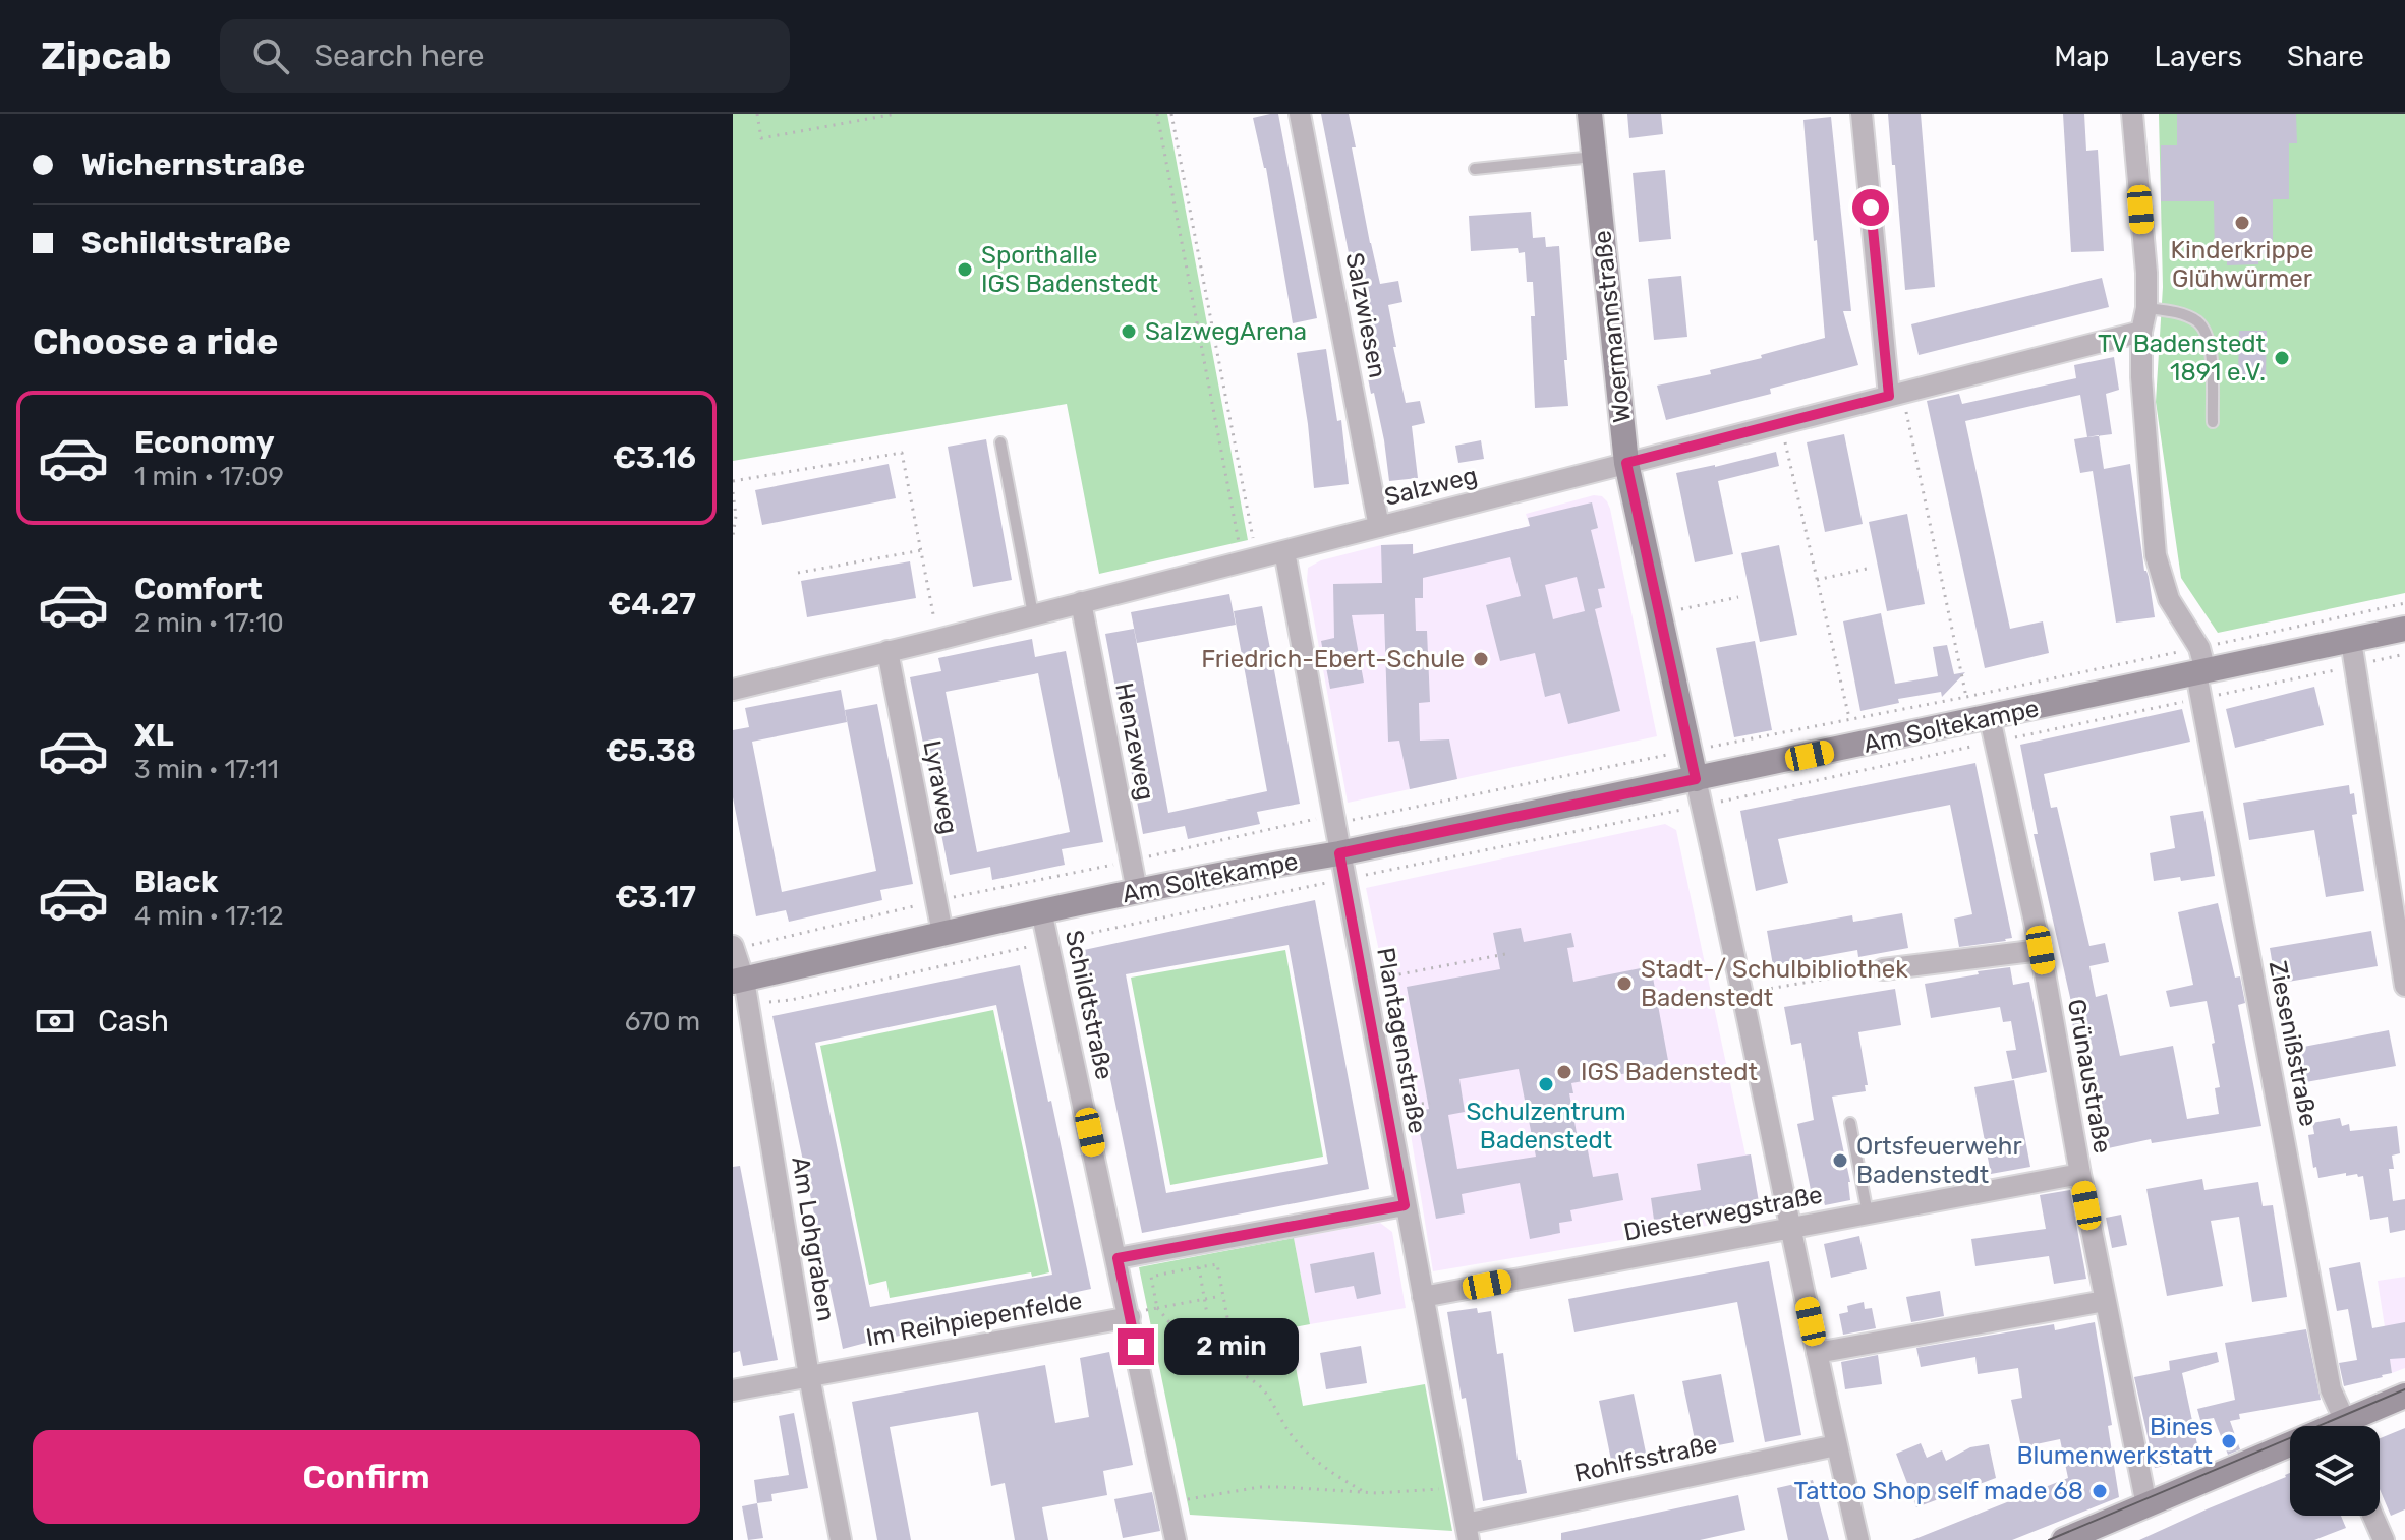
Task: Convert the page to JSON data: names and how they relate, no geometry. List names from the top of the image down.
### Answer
{
  "streets": {
    "street": [
      "Salzwiesen",
      "Woermannstraße",
      "Salzweg",
      "Am Soltekampe",
      "Henzeweg",
      "Lyraweg",
      "Schildtstraße",
      "Plantagenstraße",
      "Ziesenißstraße",
      "Grünaustraße",
      "Diesterwegstraße",
      "Am Lohgraben",
      "Im Reihpiepenfelde",
      "Rohlfsstraße"
    ]
  },
  "crossings": [
    ["Salzwiesen", "Salzweg"],
    ["Woermannstraße", "Salzweg"],
    ["Woermannstraße", "Am Soltekampe"],
    ["Woermannstraße", "Diesterwegstraße"],
    ["Woermannstraße", "Rohlfsstraße"],
    ["Salzweg", "Henzeweg"],
    ["Salzweg", "Lyraweg"],
    ["Salzweg", "Plantagenstraße"],
    ["Am Soltekampe", "Henzeweg"],
    ["Am Soltekampe", "Lyraweg"],
    ["Am Soltekampe", "Schildtstraße"],
    ["Am Soltekampe", "Plantagenstraße"],
    ["Am Soltekampe", "Ziesenißstraße"],
    ["Am Soltekampe", "Grünaustraße"],
    ["Am Soltekampe", "Am Lohgraben"],
    ["Schildtstraße", "Im Reihpiepenfelde"],
    ["Plantagenstraße", "Diesterwegstraße"],
    ["Plantagenstraße", "Rohlfsstraße"],
    ["Grünaustraße", "Diesterwegstraße"],
    ["Am Lohgraben", "Im Reihpiepenfelde"]
  ],
  "places": [
    "Kinderkrippe Glühwürmer",
    "Sporthalle IGS Badenstedt",
    "SalzwegArena",
    "TV Badenstedt 1891 e.V.",
    "Friedrich-Ebert-Schule",
    "Stadt-/ Schulbibliothek Badenstedt",
    "IGS Badenstedt",
    "Schulzentrum Badenstedt",
    "Ortsfeuerwehr Badenstedt",
    "Bines Blumenwerkstatt",
    "Tattoo Shop self made 68"
  ],
  "page": {
    "header": "Zipcab",
    "search": "Search here",
    "nav": ["Map", "Layers", "Share"],
    "banner": ["Wichernstraße", "Schildtstraße"],
    "heading": "Choose a ride",
    "list": [
      {
        "name": "Economy",
        "note": "1 min · 17:09",
        "value": "€3.16"
      },
      {
        "name": "Comfort",
        "note": "2 min · 17:10",
        "value": "€4.27"
      },
      {
        "name": "XL",
        "note": "3 min · 17:11",
        "value": "€5.38"
      },
      {
        "name": "Black",
        "note": "4 min · 17:12",
        "value": "€3.17"
      }
    ],
    "pay": ["Cash", "670 m"],
    "bubble": "2 min",
    "buttons": "Confirm"
  }
}
